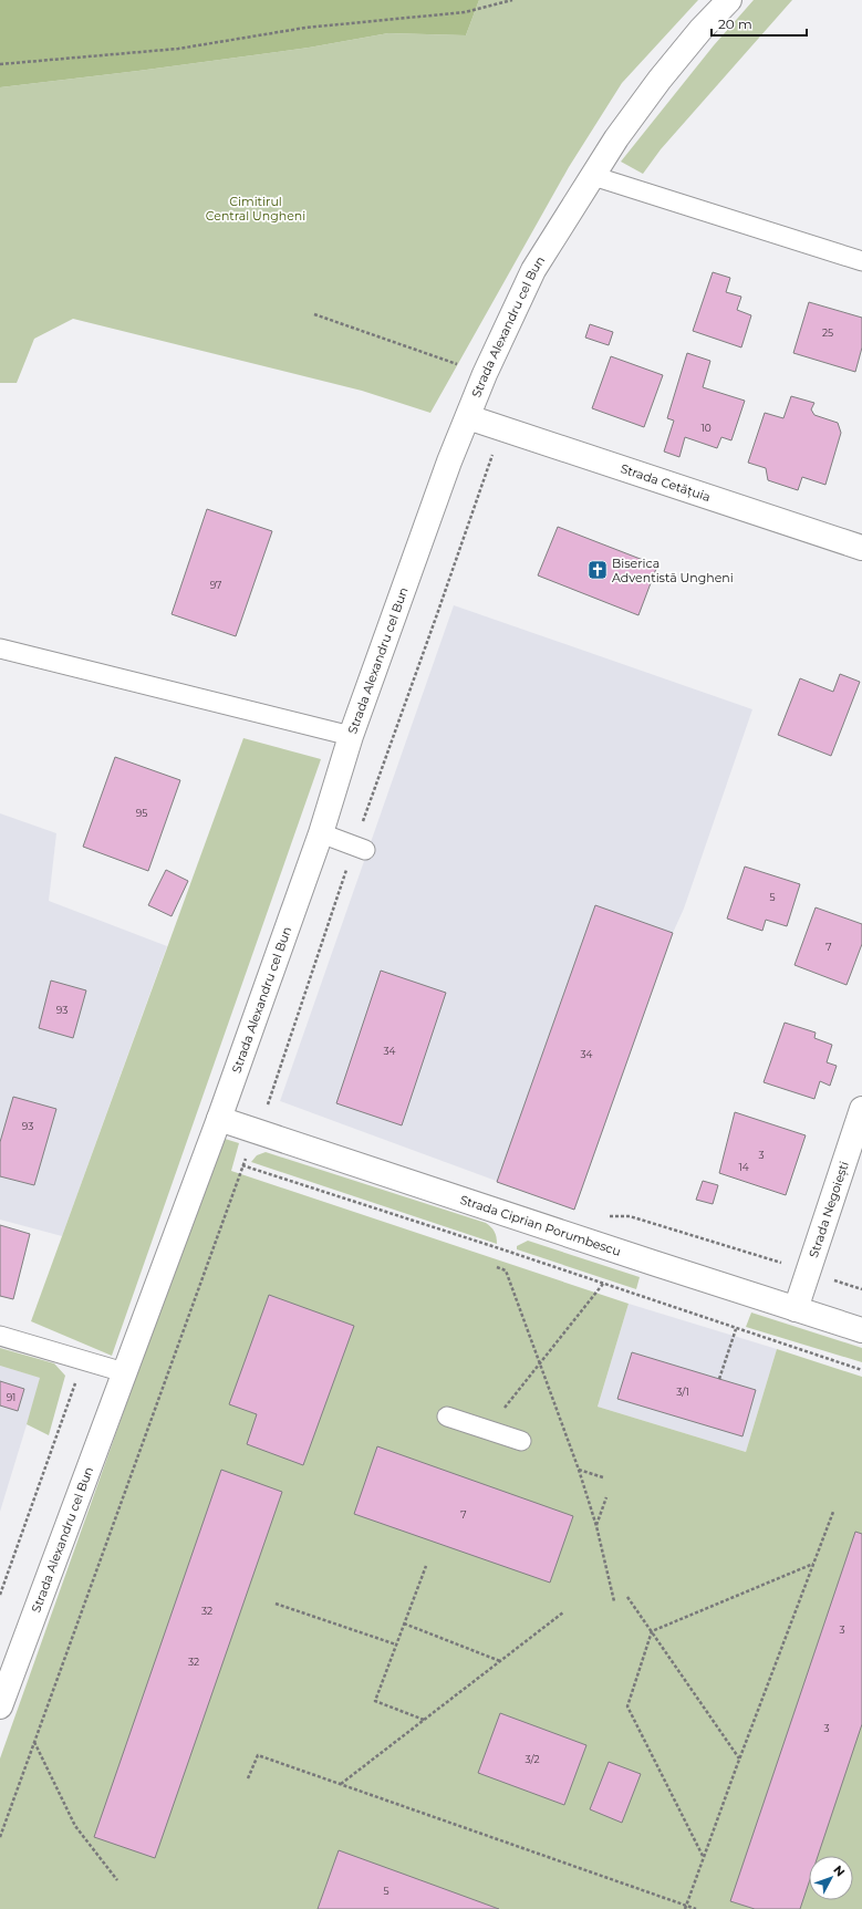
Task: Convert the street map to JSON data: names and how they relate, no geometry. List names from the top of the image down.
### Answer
{
  "streets": {
    "street": [
      "Strada Alexandru cel Bun",
      "Strada Cetățuia",
      "Strada Negoiești",
      "Strada Ciprian Porumbescu"
    ]
  },
  "crossings": [
    ["Strada Alexandru cel Bun", "Strada Cetățuia"],
    ["Strada Alexandru cel Bun", "Strada Ciprian Porumbescu"],
    ["Strada Negoiești", "Strada Ciprian Porumbescu"]
  ],
  "parks": ["Cimitirul Central Ungheni"],
  "places": {
    "church": ["Biserica Adventistă Ungheni"]
  },
  "house_numbers": [
    "25",
    "10",
    "97",
    "95",
    "5",
    "7",
    "93",
    "34",
    "34",
    "93",
    "3",
    "14",
    "3/1",
    "91",
    "7",
    "32",
    "3",
    "32",
    "3",
    "3/2",
    "5"
  ],
  "scale_bar": "20 m",
  "north": "top right"
}
